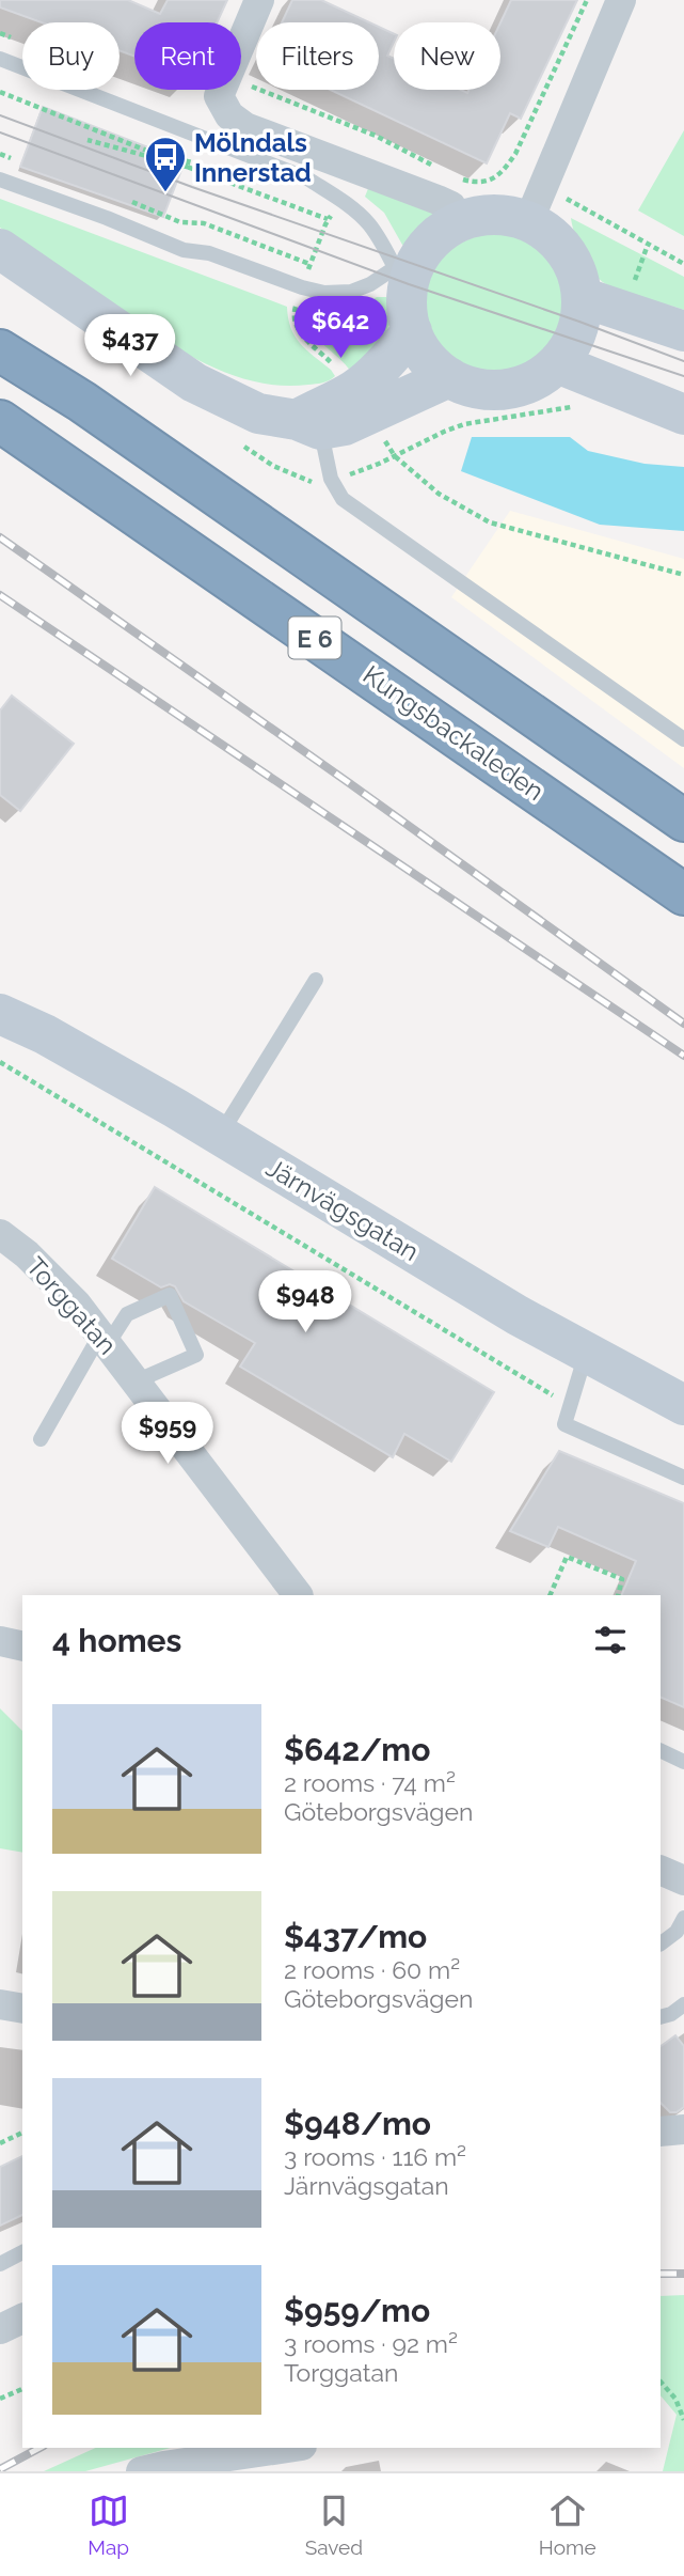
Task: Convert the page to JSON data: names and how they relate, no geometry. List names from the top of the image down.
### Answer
{
  "streets": {
    "highway": ["E 6", "Kungsbackaleden"],
    "main road": ["Järnvägsgatan"],
    "street": ["Torggatan"]
  },
  "places": {
    "bus stop": ["Mölndals Innerstad"]
  },
  "page": {
    "chip": [
      "Buy",
      "Rent",
      "Filters",
      "New"
    ],
    "price": [
      "$642",
      "$437",
      "$948",
      "$959"
    ],
    "heading": "4 homes",
    "list": [
      {
        "name": "$642/mo",
        "note": "2 rooms · 74 m² · Göteborgsvägen"
      },
      {
        "name": "$437/mo",
        "note": "2 rooms · 60 m² · Göteborgsvägen"
      },
      {
        "name": "$948/mo",
        "note": "3 rooms · 116 m² · Järnvägsgatan"
      },
      {
        "name": "$959/mo",
        "note": "3 rooms · 92 m² · Torggatan"
      }
    ],
    "tabs": ["Map", "Saved", "Home"]
  }
}
